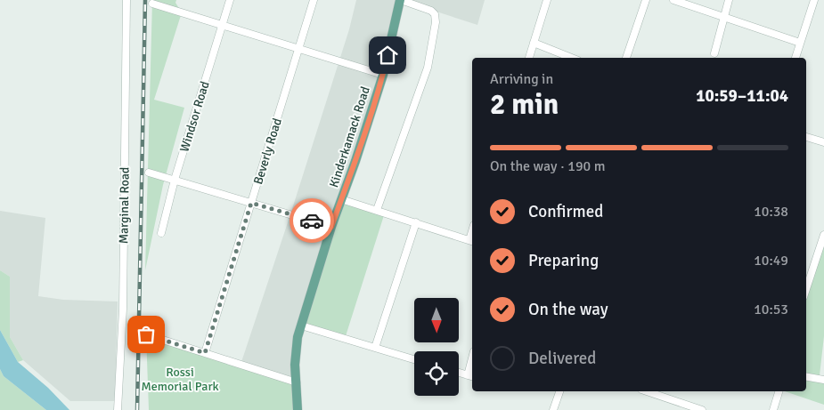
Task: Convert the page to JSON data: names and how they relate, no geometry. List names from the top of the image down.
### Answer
{
  "streets": {
    "main road": ["Kinderkamack Road"],
    "street": ["Windsor Road", "Beverly Road", "Marginal Road"]
  },
  "parks": ["Rossi Memorial Park"],
  "north": "bottom",
  "page": {
    "heading": ["2 min", "Arriving in", "10:59–11:04"],
    "bar": "On the way · 190 m",
    "list": [
      ["Confirmed", "10:38"],
      ["Preparing", "10:49"],
      ["On the way", "10:53"],
      "Delivered"
    ]
  }
}
